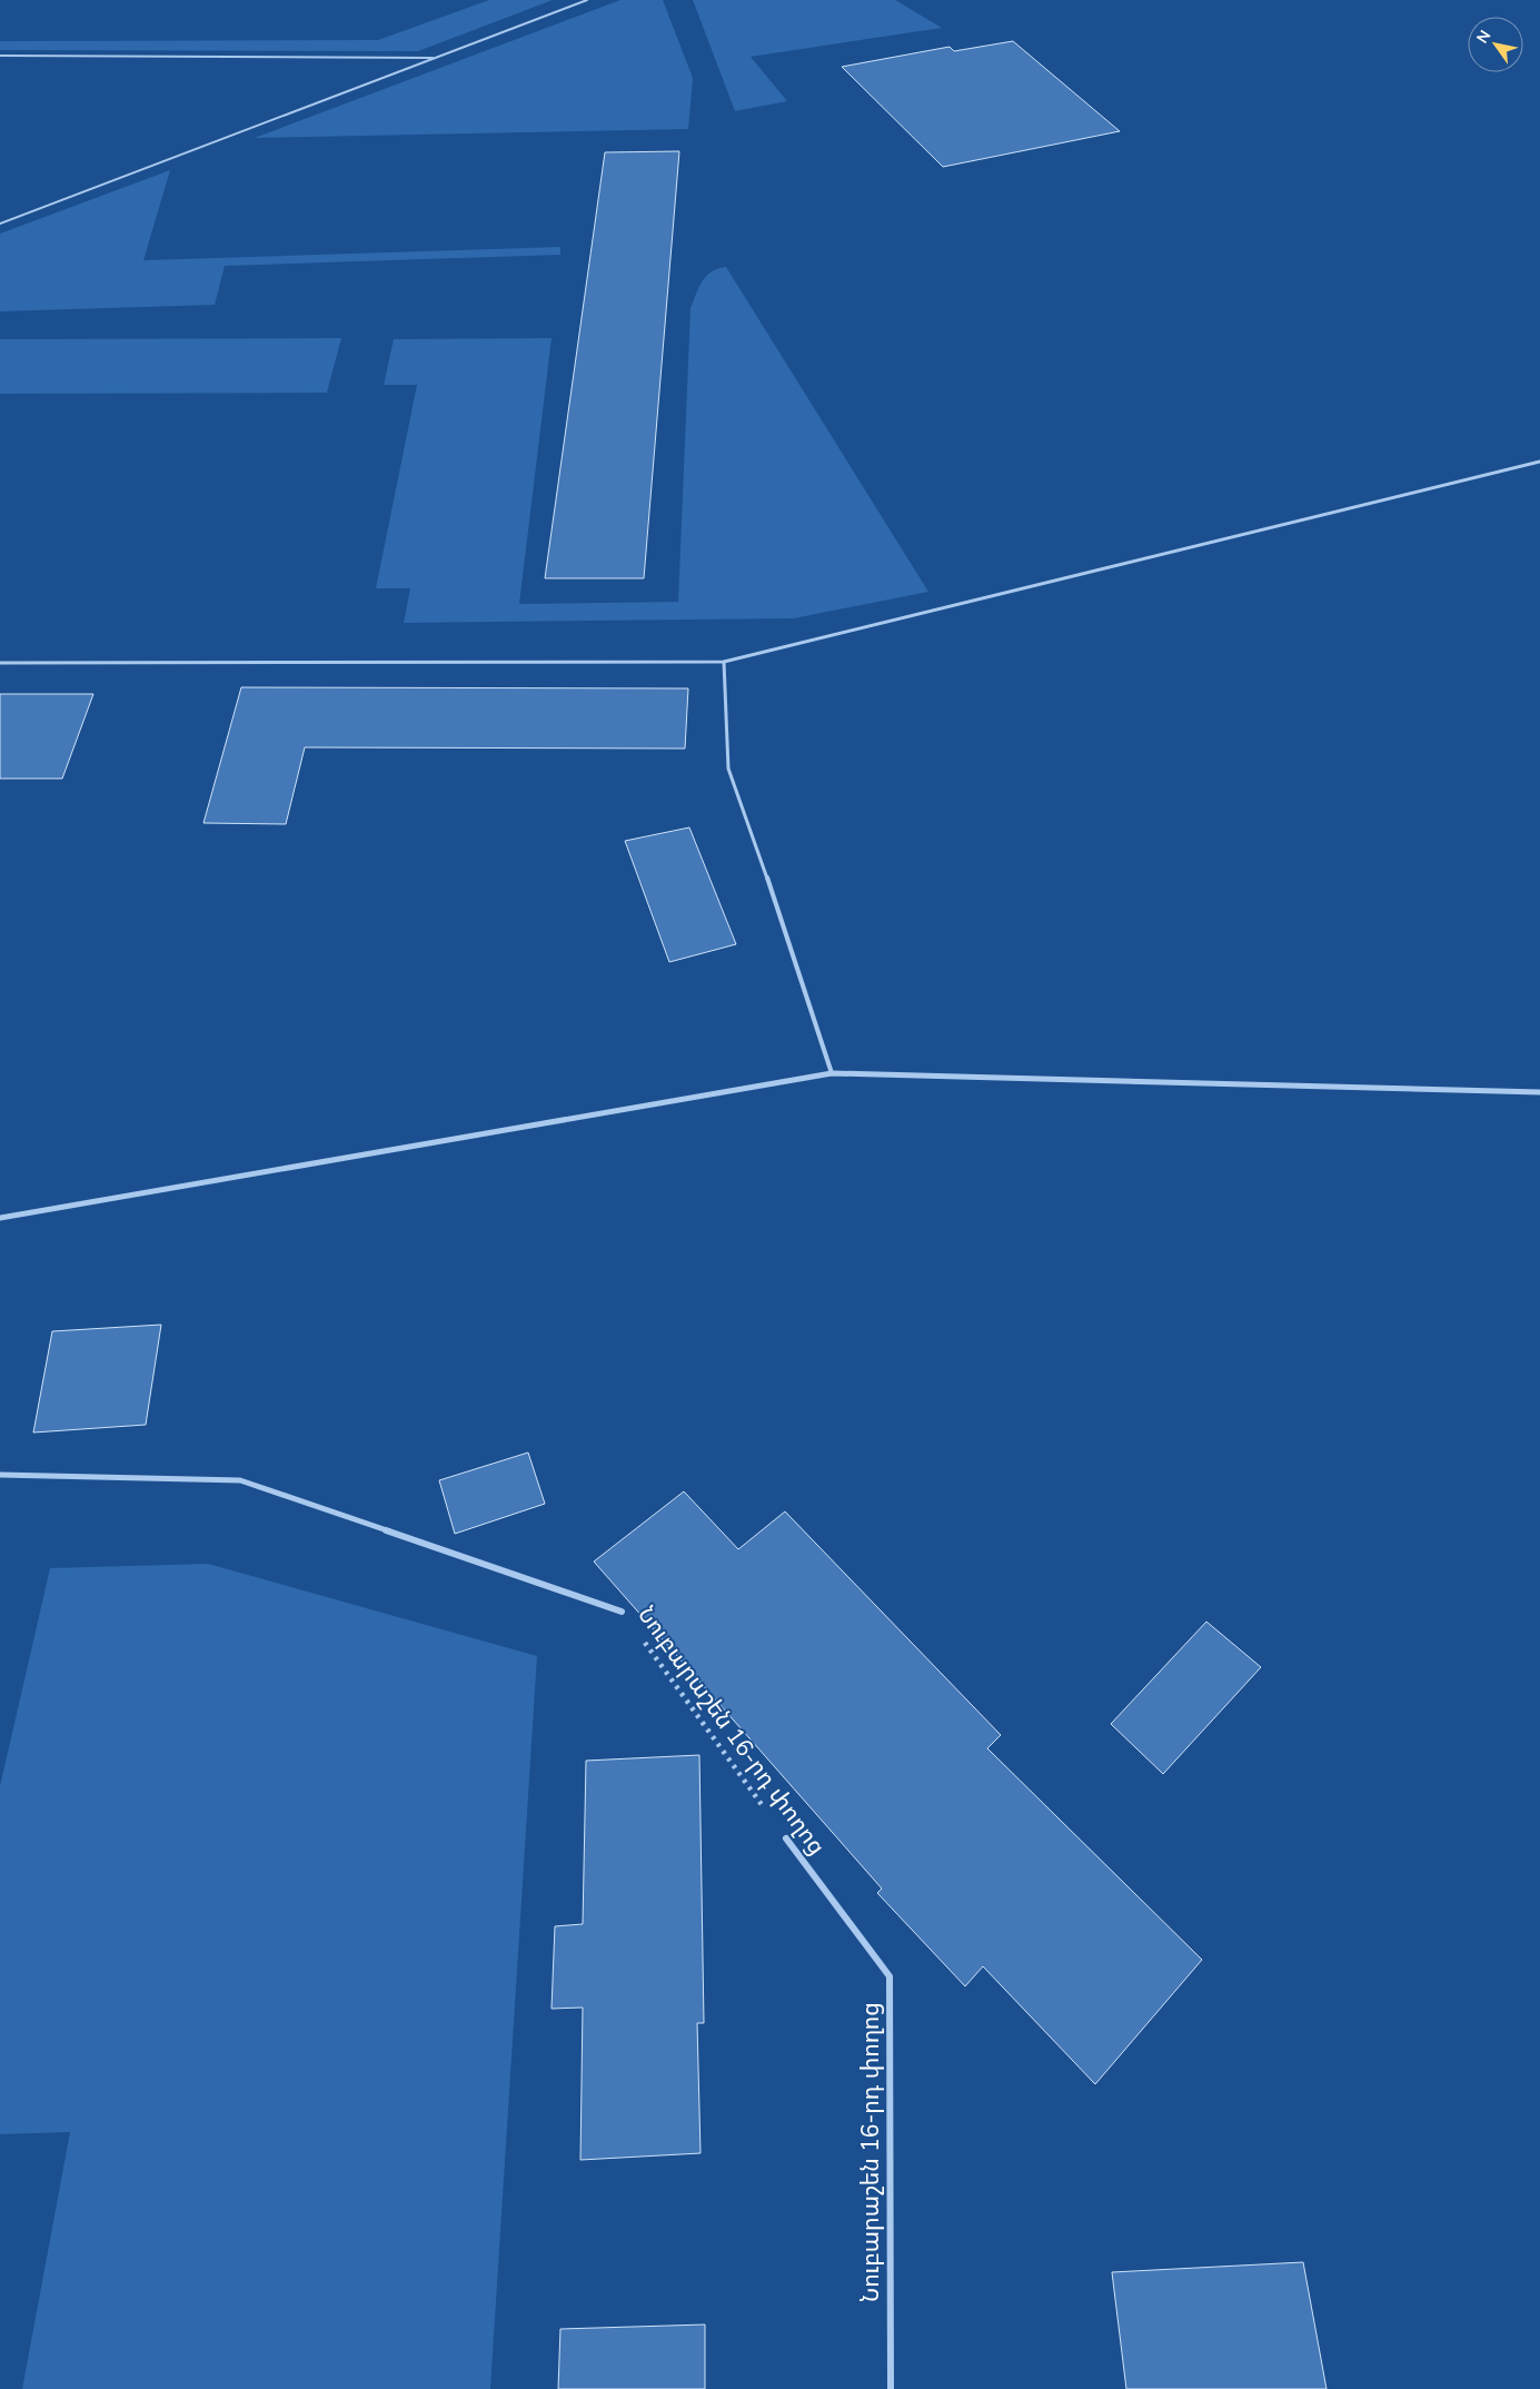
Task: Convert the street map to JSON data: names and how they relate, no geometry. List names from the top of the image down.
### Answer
{
  "streets": {
    "street": ["Նուբարաշեն 16-րդ փողոց"]
  },
  "north": "top left"
}
